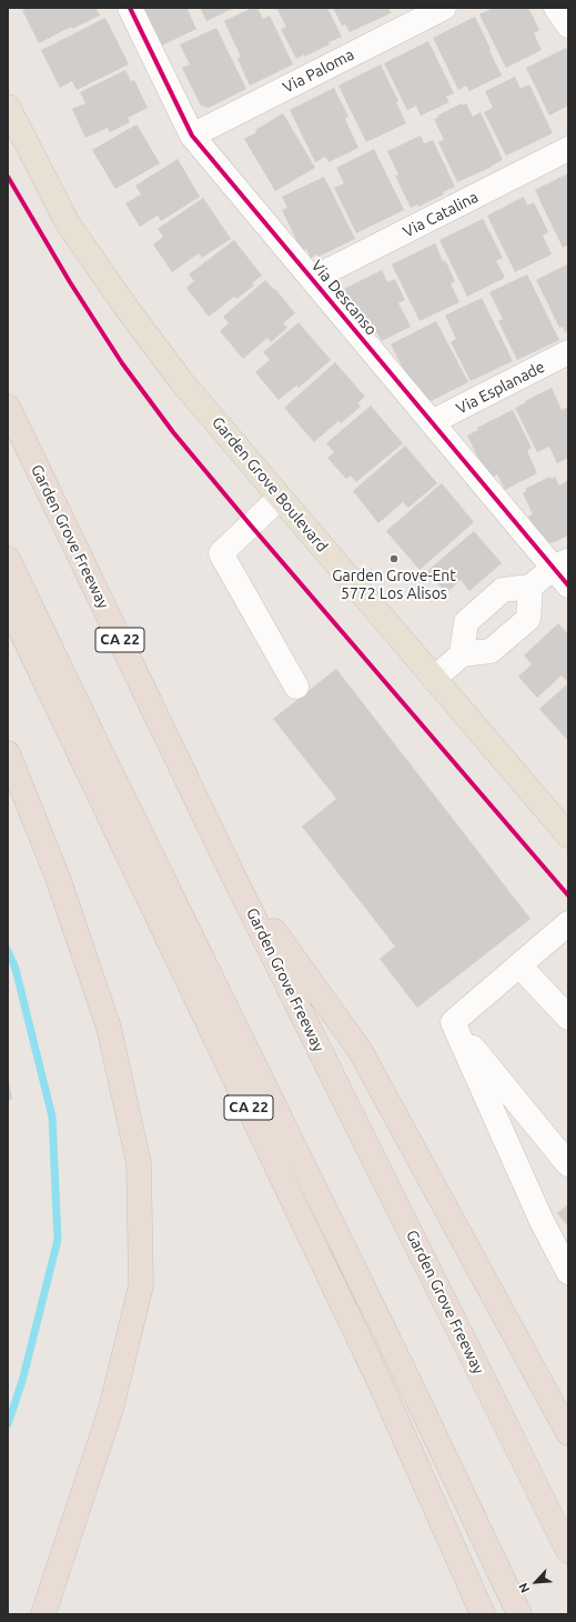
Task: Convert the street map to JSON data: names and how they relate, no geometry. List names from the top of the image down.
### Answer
{
  "streets": {
    "highway": ["Garden Grove Freeway", "CA 22"],
    "main road": ["Garden Grove Boulevard"],
    "street": [
      "Via Paloma",
      "Via Catalina",
      "Via Descanso",
      "Via Esplanade"
    ]
  },
  "crossings": [
    ["Via Paloma", "Via Descanso"],
    ["Via Catalina", "Via Descanso"],
    ["Via Descanso", "Via Esplanade"]
  ],
  "places": ["Garden Grove-Ent 5772 Los Alisos"],
  "north": "bottom left"
}
